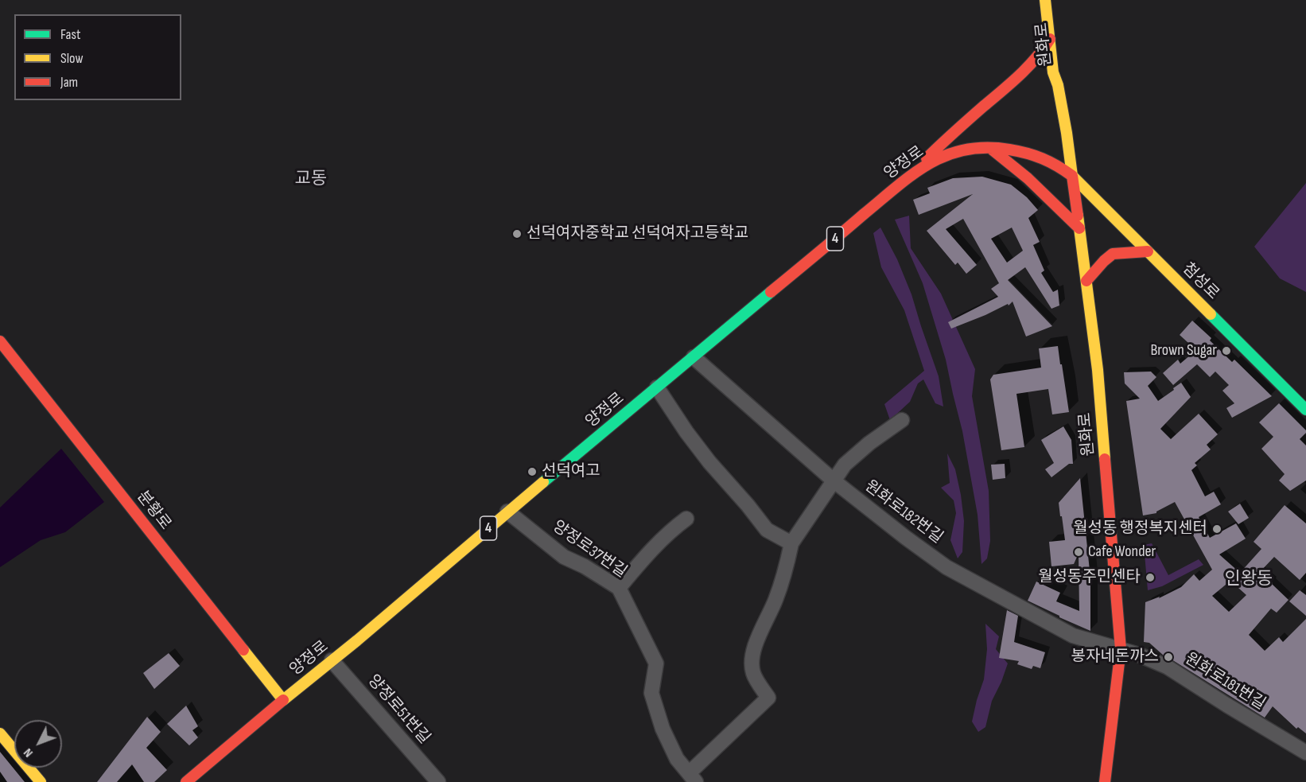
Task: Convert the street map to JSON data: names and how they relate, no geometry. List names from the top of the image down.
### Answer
{
  "streets": {
    "main road": [
      "원화로",
      "양정로",
      "4",
      "첨성로",
      "분황로"
    ],
    "street": [
      "원화로182번길",
      "양정로37번길",
      "원화로181번길",
      "양정로51번길"
    ]
  },
  "crossings": [
    ["원화로", "양정로"],
    ["원화로", "첨성로"],
    ["원화로", "원화로182번길"],
    ["원화로", "원화로181번길"],
    ["양정로", "첨성로"],
    ["양정로", "분황로"],
    ["양정로", "원화로182번길"],
    ["양정로", "양정로37번길"],
    ["양정로", "양정로51번길"],
    ["원화로182번길", "원화로181번길"]
  ],
  "districts": ["교동", "인왕동"],
  "places": [
    "선덕여자중학교 선덕여자고등학교",
    "Brown Sugar",
    "선덕여고",
    "월성동 행정복지센터",
    "Cafe Wonder",
    "월성동주민센타",
    "봉자네돈까스"
  ],
  "legend": ["Fast", "Slow", "Jam"],
  "north": "bottom left"
}
